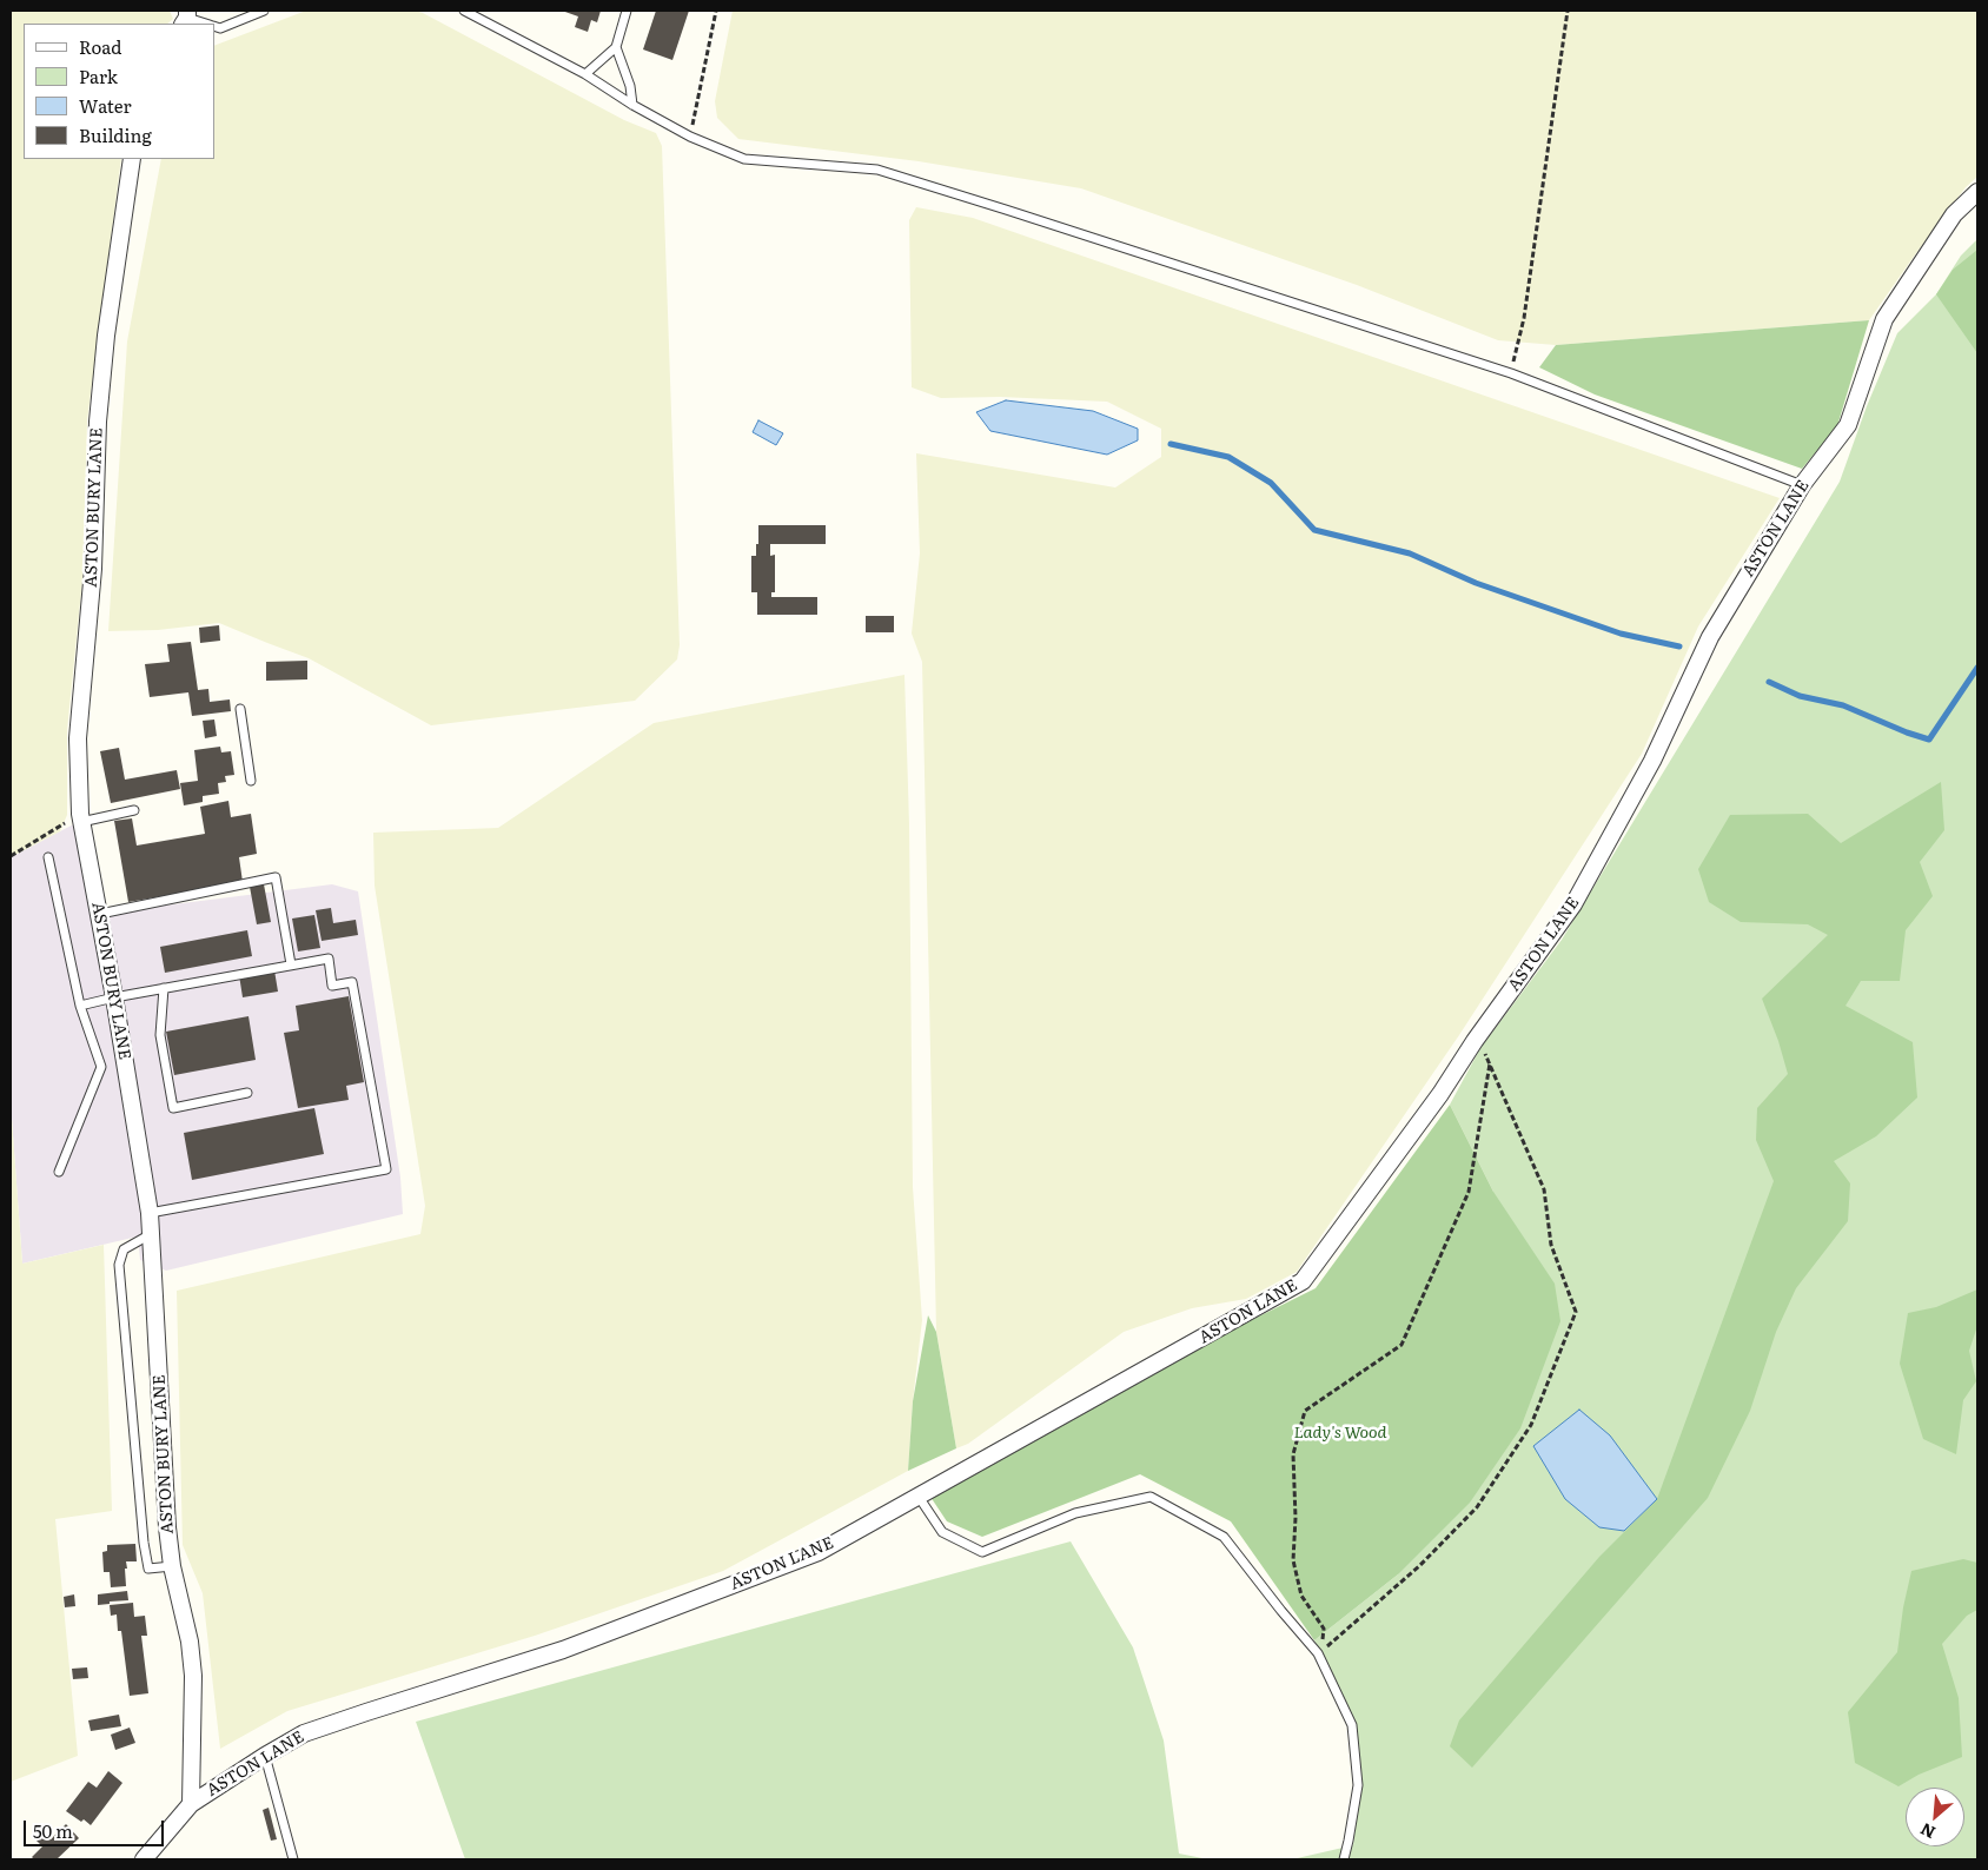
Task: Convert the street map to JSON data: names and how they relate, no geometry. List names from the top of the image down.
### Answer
{
  "streets": {
    "street": ["ASTON BURY LANE", "ASTON LANE"]
  },
  "crossings": [
    ["ASTON BURY LANE", "ASTON LANE"]
  ],
  "parks": ["Lady's Wood"],
  "legend": [
    "Road",
    "Park",
    "Water",
    "Building"
  ],
  "scale_bar": "50 m",
  "north": "bottom left"
}
